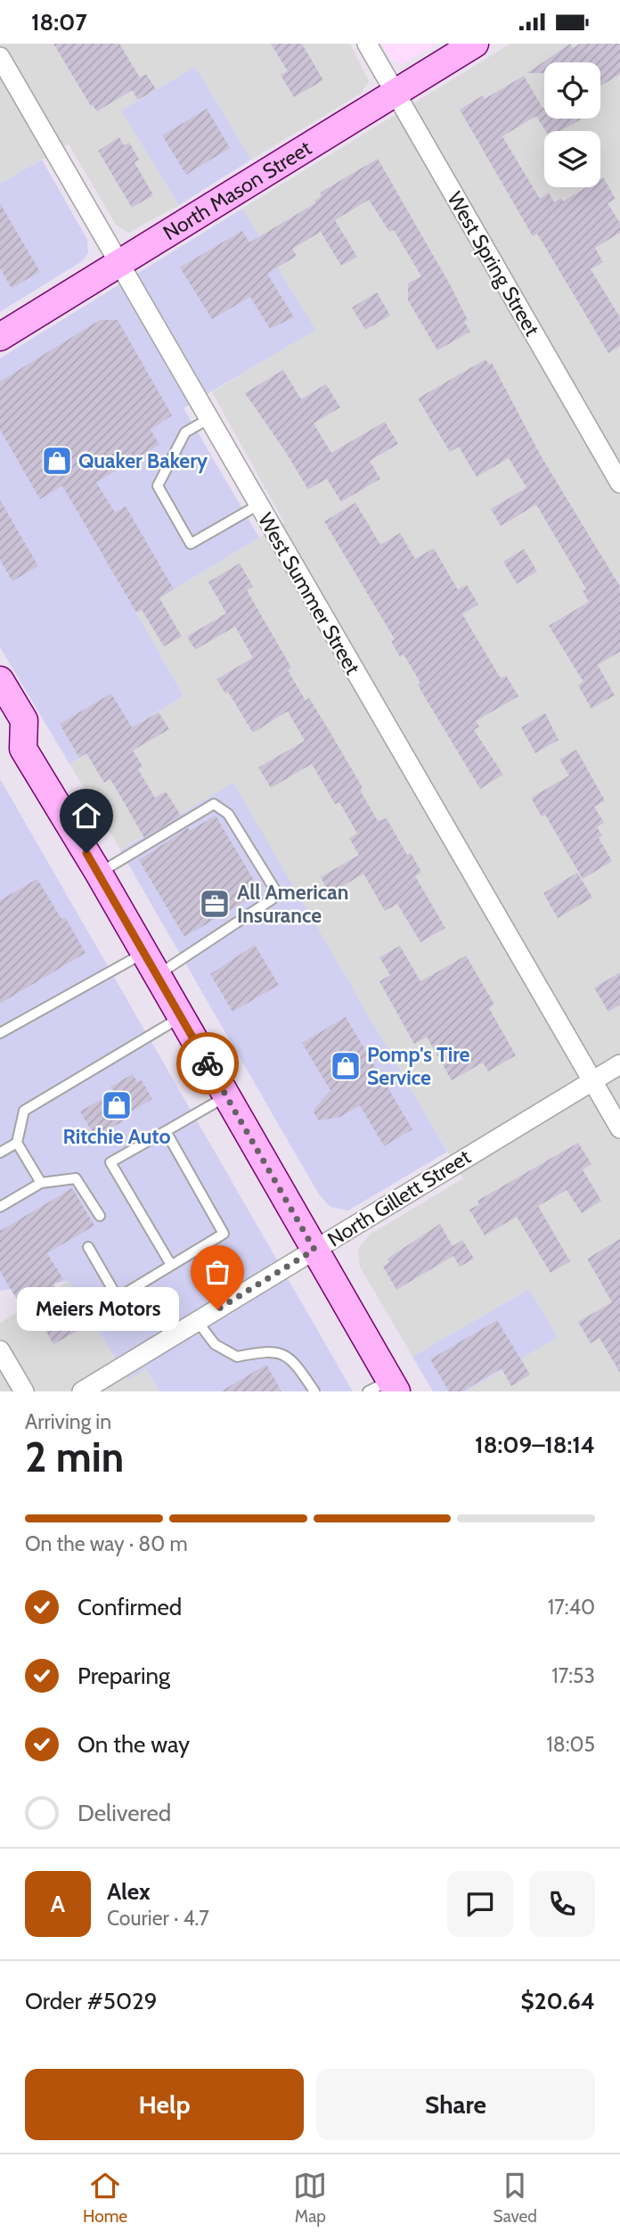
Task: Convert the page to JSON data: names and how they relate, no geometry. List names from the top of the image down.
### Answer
{
  "streets": {
    "main road": ["North Mason Street"],
    "street": ["West Spring Street", "West Summer Street", "North Gillett Street"]
  },
  "crossings": [
    ["North Mason Street", "West Spring Street"],
    ["North Mason Street", "West Summer Street"],
    ["West Summer Street", "North Gillett Street"]
  ],
  "places": {
    "shop": ["Quaker Bakery", "Pomp's Tire Service", "Ritchie Auto"],
    "office": ["All American Insurance"],
    "other": ["Meiers Motors"]
  },
  "page": {
    "status": "18:07",
    "bubble": "Meiers Motors",
    "heading": ["2 min", "Arriving in", "18:09–18:14"],
    "panel": [
      "Alex",
      "Courier · 4.7",
      "Order #5029",
      "$20.64"
    ],
    "bar": "On the way · 80 m",
    "list": [
      ["Confirmed", "17:40"],
      ["Preparing", "17:53"],
      ["On the way", "18:05"],
      "Delivered"
    ],
    "round": "A",
    "buttons": ["Help", "Share"],
    "tabs": ["Home", "Map", "Saved"]
  }
}
